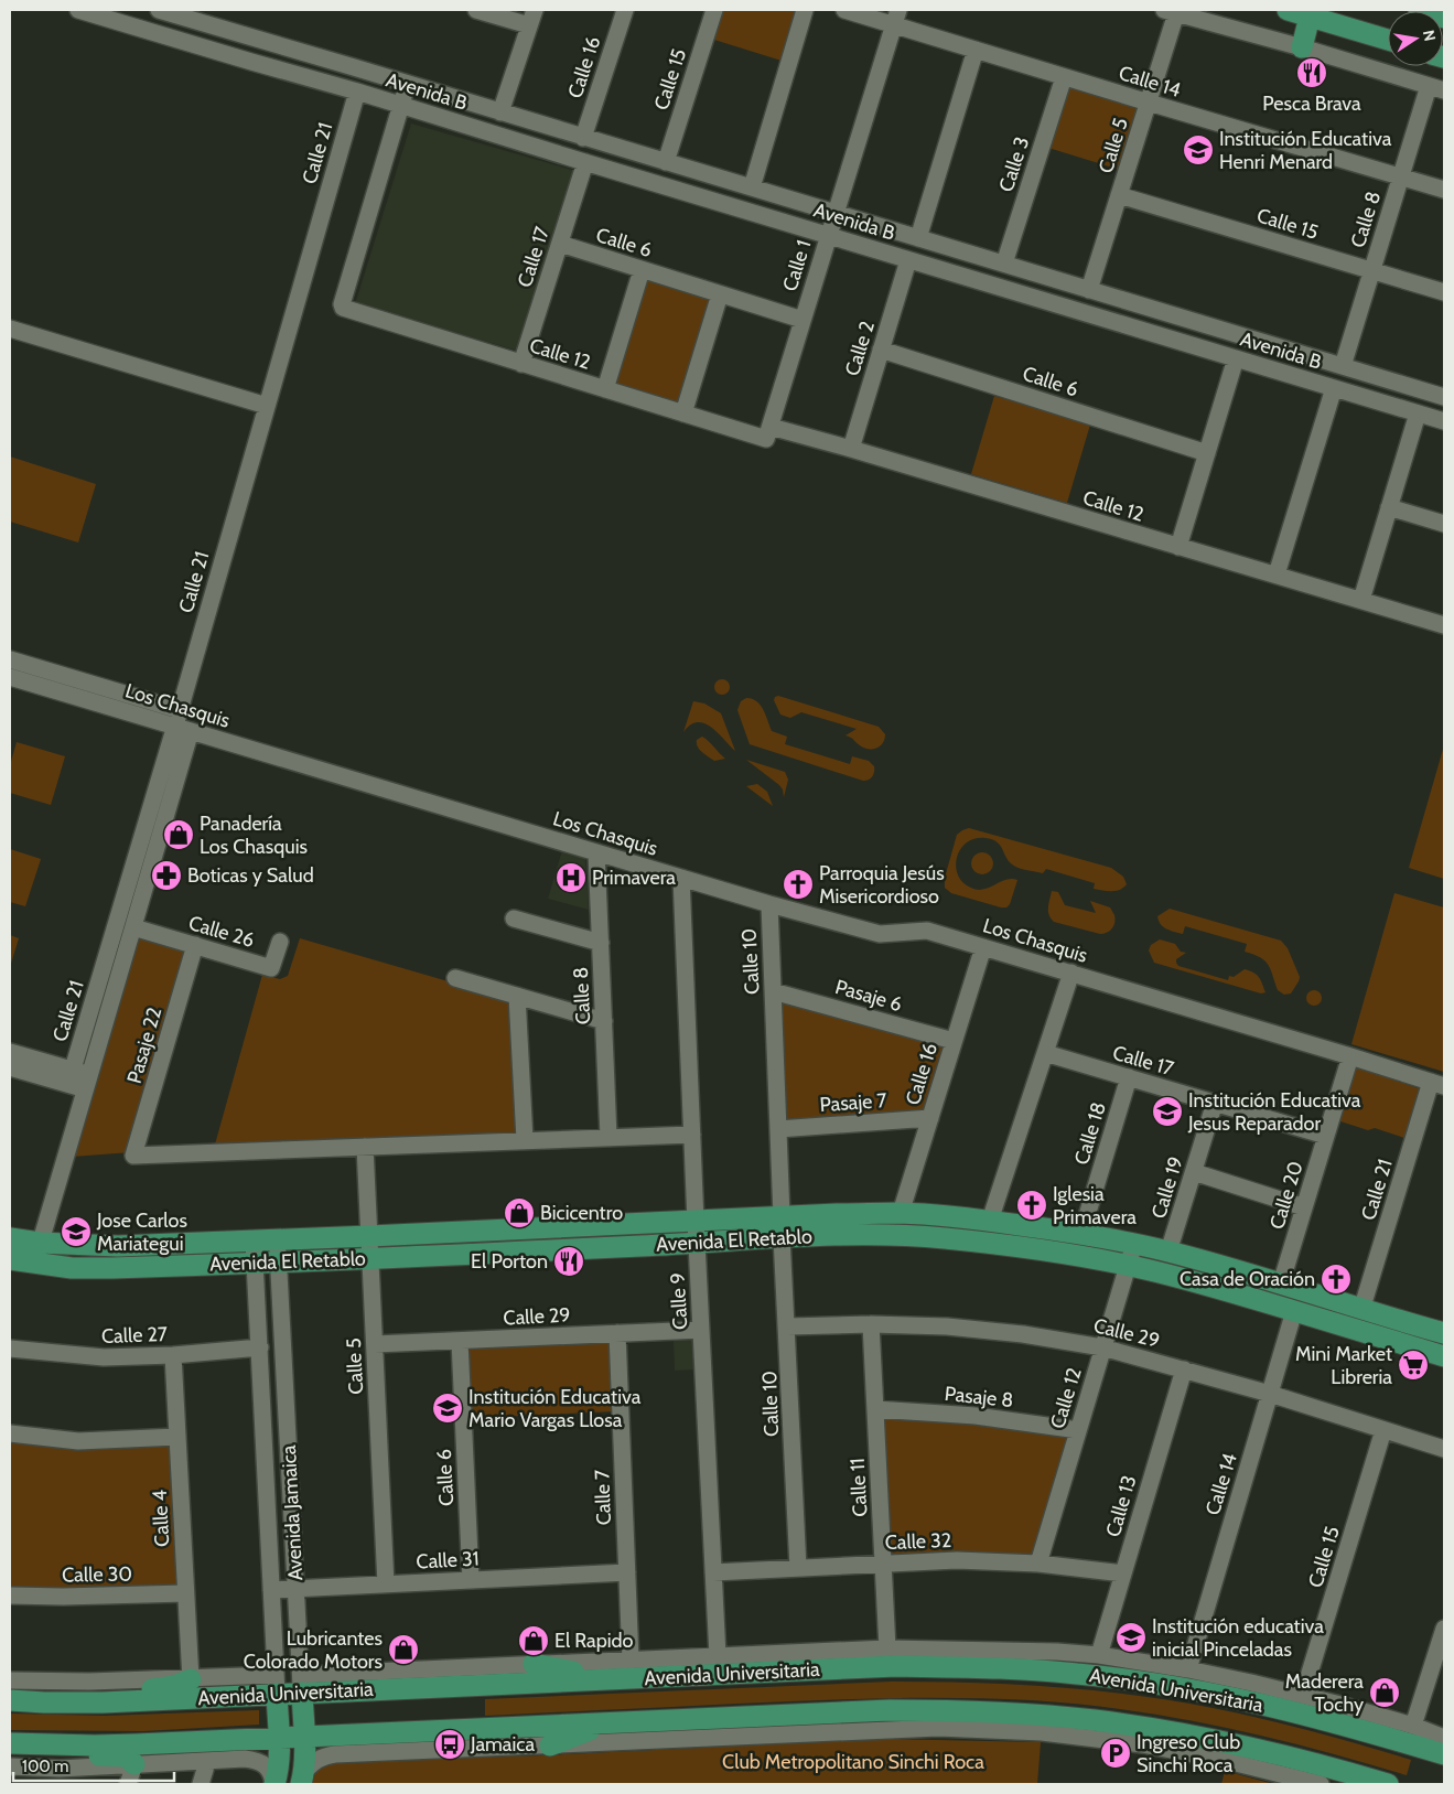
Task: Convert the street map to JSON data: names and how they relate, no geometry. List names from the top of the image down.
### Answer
{
  "streets": {
    "main road": ["Avenida El Retablo", "Avenida Jamaica", "Avenida Universitaria"],
    "street": [
      "Calle 16",
      "Calle 15",
      "Calle 14",
      "Avenida B",
      "Calle 5",
      "Calle 21",
      "Calle 3",
      "Calle 8",
      "Calle 6",
      "Calle 17",
      "Calle 1",
      "Calle 2",
      "Calle 12",
      "Los Chasquis",
      "Calle 26",
      "Calle 10",
      "Pasaje 6",
      "Pasaje 22",
      "Pasaje 7",
      "Calle 18",
      "Calle 19",
      "Calle 20",
      "Calle 9",
      "Calle 29",
      "Calle 27",
      "Pasaje 8",
      "Calle 11",
      "Calle 7",
      "Calle 13",
      "Calle 4",
      "Calle 32",
      "Calle 31",
      "Calle 30"
    ]
  },
  "crossings": [
    ["Calle 16", "Avenida B"],
    ["Calle 16", "Los Chasquis"],
    ["Calle 16", "Pasaje 6"],
    ["Calle 16", "Pasaje 7"],
    ["Calle 16", "Avenida El Retablo"],
    ["Calle 15", "Avenida B"],
    ["Calle 15", "Calle 5"],
    ["Calle 15", "Calle 8"],
    ["Calle 15", "Calle 29"],
    ["Calle 15", "Avenida Universitaria"],
    ["Calle 14", "Calle 5"],
    ["Calle 14", "Calle 3"],
    ["Calle 14", "Calle 8"],
    ["Calle 14", "Calle 1"],
    ["Calle 14", "Avenida El Retablo"],
    ["Calle 14", "Calle 29"],
    ["Calle 14", "Avenida Universitaria"],
    ["Avenida B", "Calle 5"],
    ["Avenida B", "Calle 21"],
    ["Avenida B", "Calle 3"],
    ["Avenida B", "Calle 8"],
    ["Avenida B", "Calle 17"],
    ["Avenida B", "Calle 1"],
    ["Avenida B", "Calle 2"],
    ["Avenida B", "Calle 12"],
    ["Calle 5", "Pasaje 22"],
    ["Calle 5", "Avenida El Retablo"],
    ["Calle 5", "Calle 29"],
    ["Calle 5", "Calle 31"],
    ["Calle 21", "Los Chasquis"],
    ["Calle 21", "Calle 26"],
    ["Calle 21", "Avenida El Retablo"],
    ["Calle 8", "Los Chasquis"],
    ["Calle 6", "Calle 17"],
    ["Calle 6", "Calle 1"],
    ["Calle 6", "Calle 2"],
    ["Calle 6", "Calle 29"],
    ["Calle 6", "Calle 31"],
    ["Calle 17", "Calle 12"],
    ["Calle 17", "Calle 18"],
    ["Calle 17", "Calle 19"],
    ["Calle 17", "Calle 20"],
    ["Calle 1", "Calle 12"],
    ["Calle 2", "Calle 12"],
    ["Calle 12", "Avenida El Retablo"],
    ["Calle 12", "Calle 29"],
    ["Calle 12", "Pasaje 8"],
    ["Calle 12", "Calle 32"],
    ["Los Chasquis", "Calle 10"],
    ["Los Chasquis", "Calle 20"],
    ["Los Chasquis", "Calle 9"],
    ["Calle 26", "Pasaje 22"],
    ["Calle 10", "Pasaje 6"],
    ["Calle 10", "Pasaje 7"],
    ["Calle 10", "Avenida El Retablo"],
    ["Calle 10", "Calle 29"],
    ["Calle 10", "Calle 32"],
    ["Calle 18", "Avenida El Retablo"],
    ["Calle 19", "Avenida El Retablo"],
    ["Calle 20", "Avenida El Retablo"],
    ["Avenida El Retablo", "Calle 9"],
    ["Avenida El Retablo", "Avenida Jamaica"],
    ["Calle 9", "Calle 29"],
    ["Calle 9", "Calle 32"],
    ["Calle 9", "Avenida Universitaria"],
    ["Calle 29", "Calle 11"],
    ["Calle 29", "Calle 7"],
    ["Calle 29", "Calle 13"],
    ["Calle 27", "Avenida Jamaica"],
    ["Calle 27", "Calle 4"],
    ["Pasaje 8", "Calle 11"],
    ["Calle 11", "Calle 32"],
    ["Calle 11", "Avenida Universitaria"],
    ["Calle 7", "Calle 31"],
    ["Calle 7", "Avenida Universitaria"],
    ["Calle 13", "Calle 32"],
    ["Calle 13", "Avenida Universitaria"],
    ["Avenida Jamaica", "Calle 31"],
    ["Avenida Jamaica", "Avenida Universitaria"],
    ["Calle 4", "Calle 30"],
    ["Calle 4", "Avenida Universitaria"]
  ],
  "parks": ["Club Metropolitano Sinchi Roca"],
  "places": {
    "restaurant": ["Pesca Brava", "El Porton"],
    "school or university": [
      "Institución Educativa Henri Menard",
      "Institución Educativa Jesus Reparador",
      "Jose Carlos Mariategui",
      "Institución Educativa Mario Vargas Llosa",
      "Institución educativa inicial Pinceladas"
    ],
    "shop": [
      "Panadería Los Chasquis",
      "Bicicentro",
      "El Rapido",
      "Lubricantes Colorado Motors",
      "Maderera Tochy"
    ],
    "pharmacy": ["Boticas y Salud"],
    "hospital": ["Primavera"],
    "church": ["Parroquia Jesús Misericordioso", "Iglesia Primavera", "Casa de Oración"],
    "supermarket": ["Mini Market Libreria"],
    "bus stop": ["Jamaica"],
    "parking": ["Ingreso Club Sinchi Roca"]
  },
  "scale_bar": "100 m",
  "north": "right"
}
